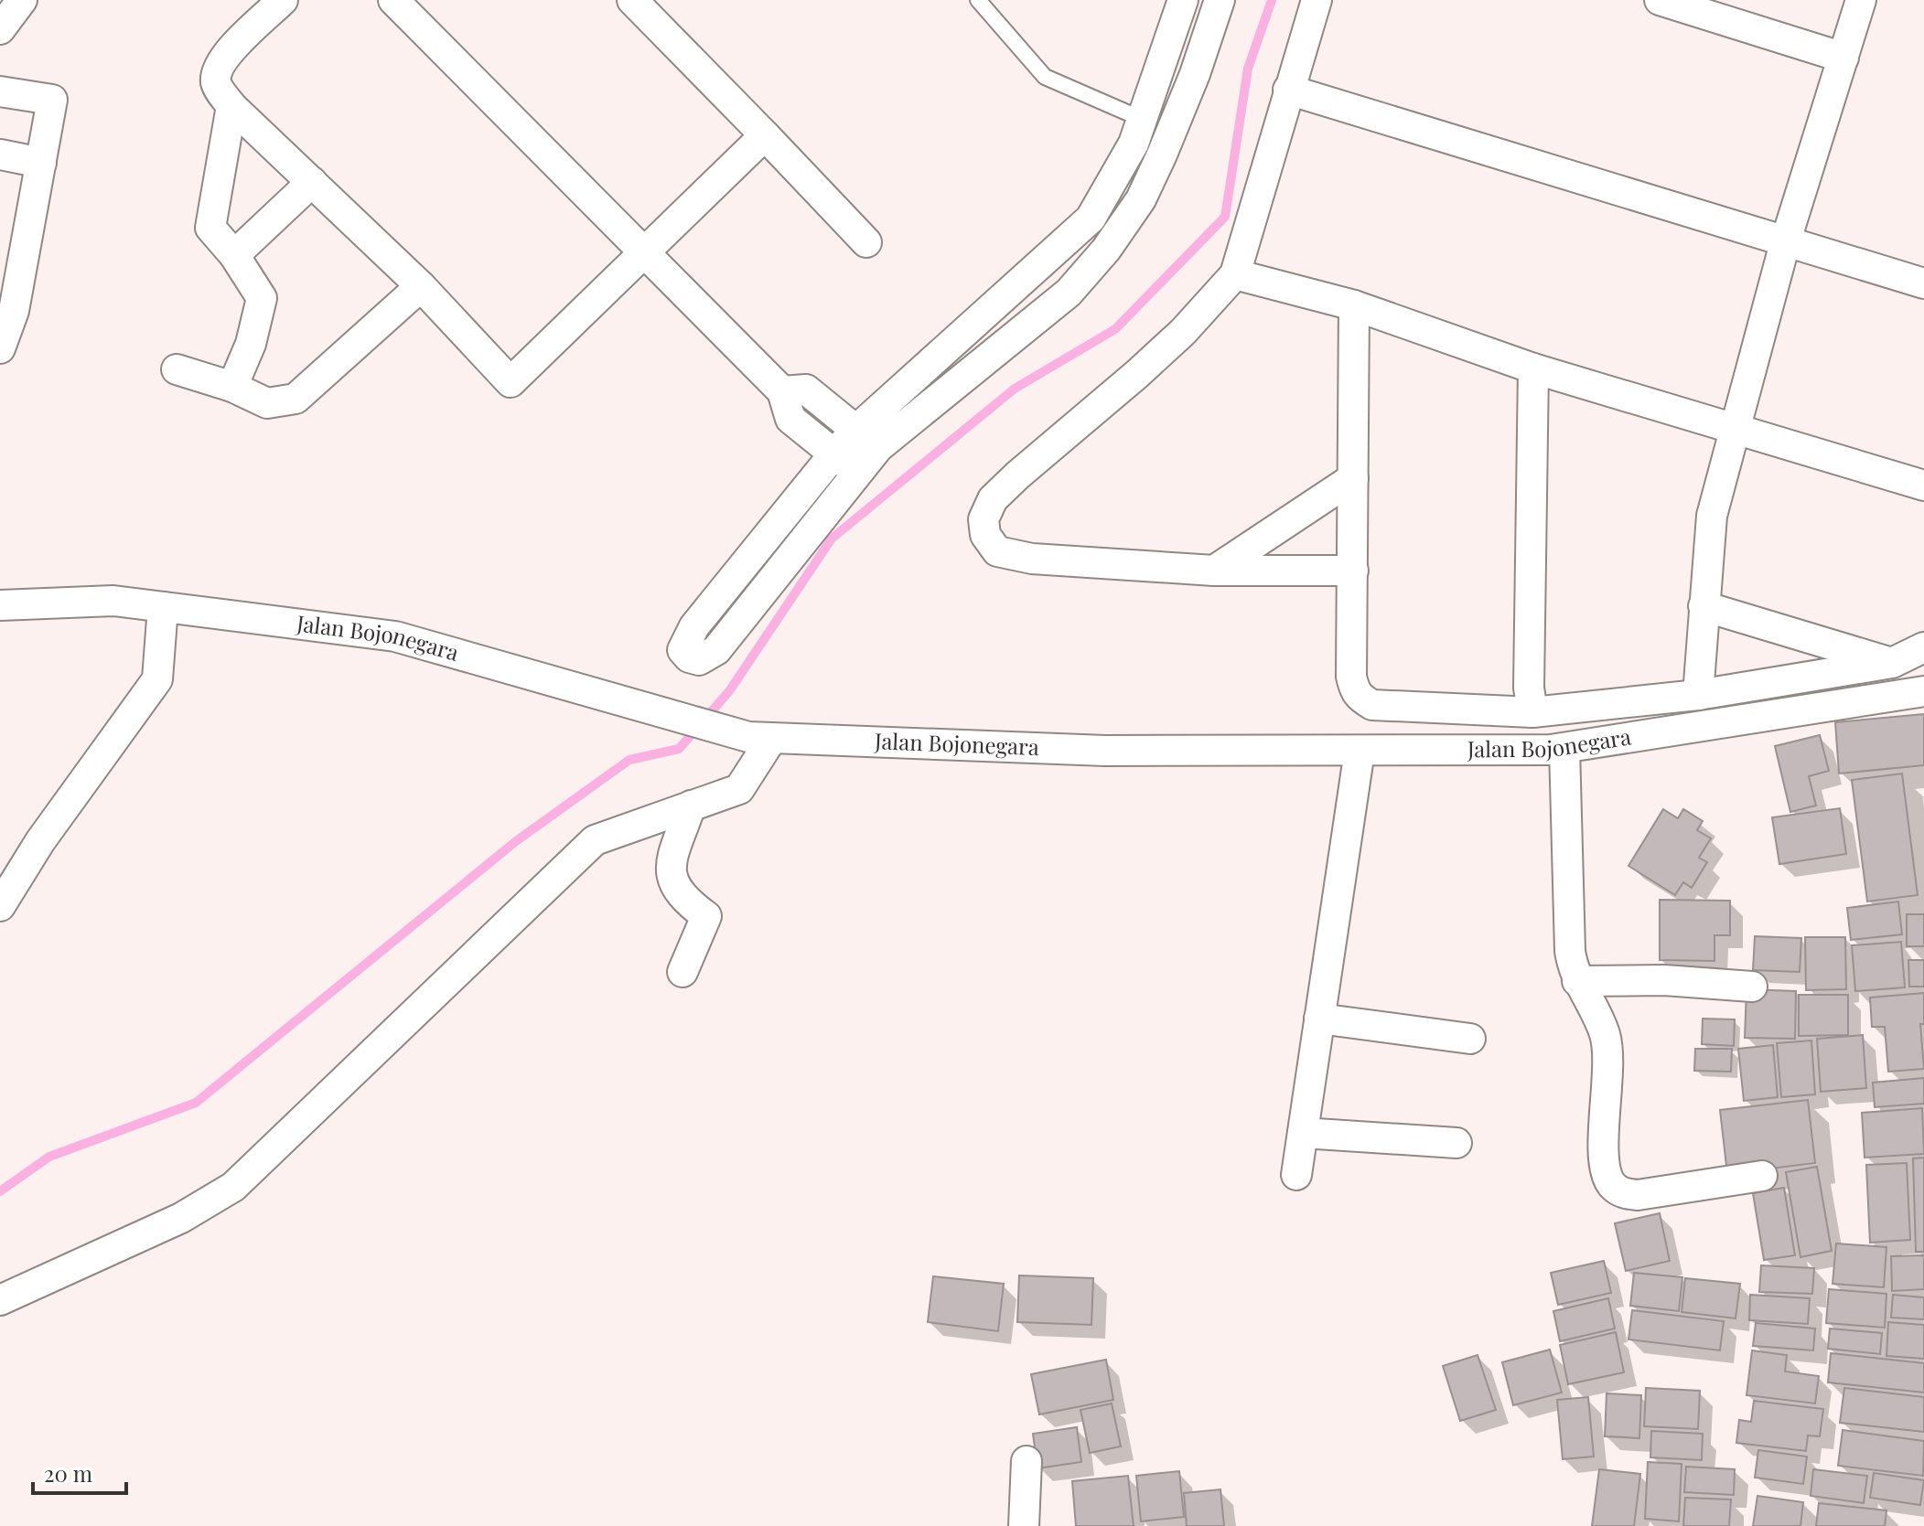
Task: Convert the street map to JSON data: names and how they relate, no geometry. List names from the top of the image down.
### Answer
{
  "streets": {
    "street": ["Jalan Bojonegara"]
  },
  "scale_bar": "20 m"
}
